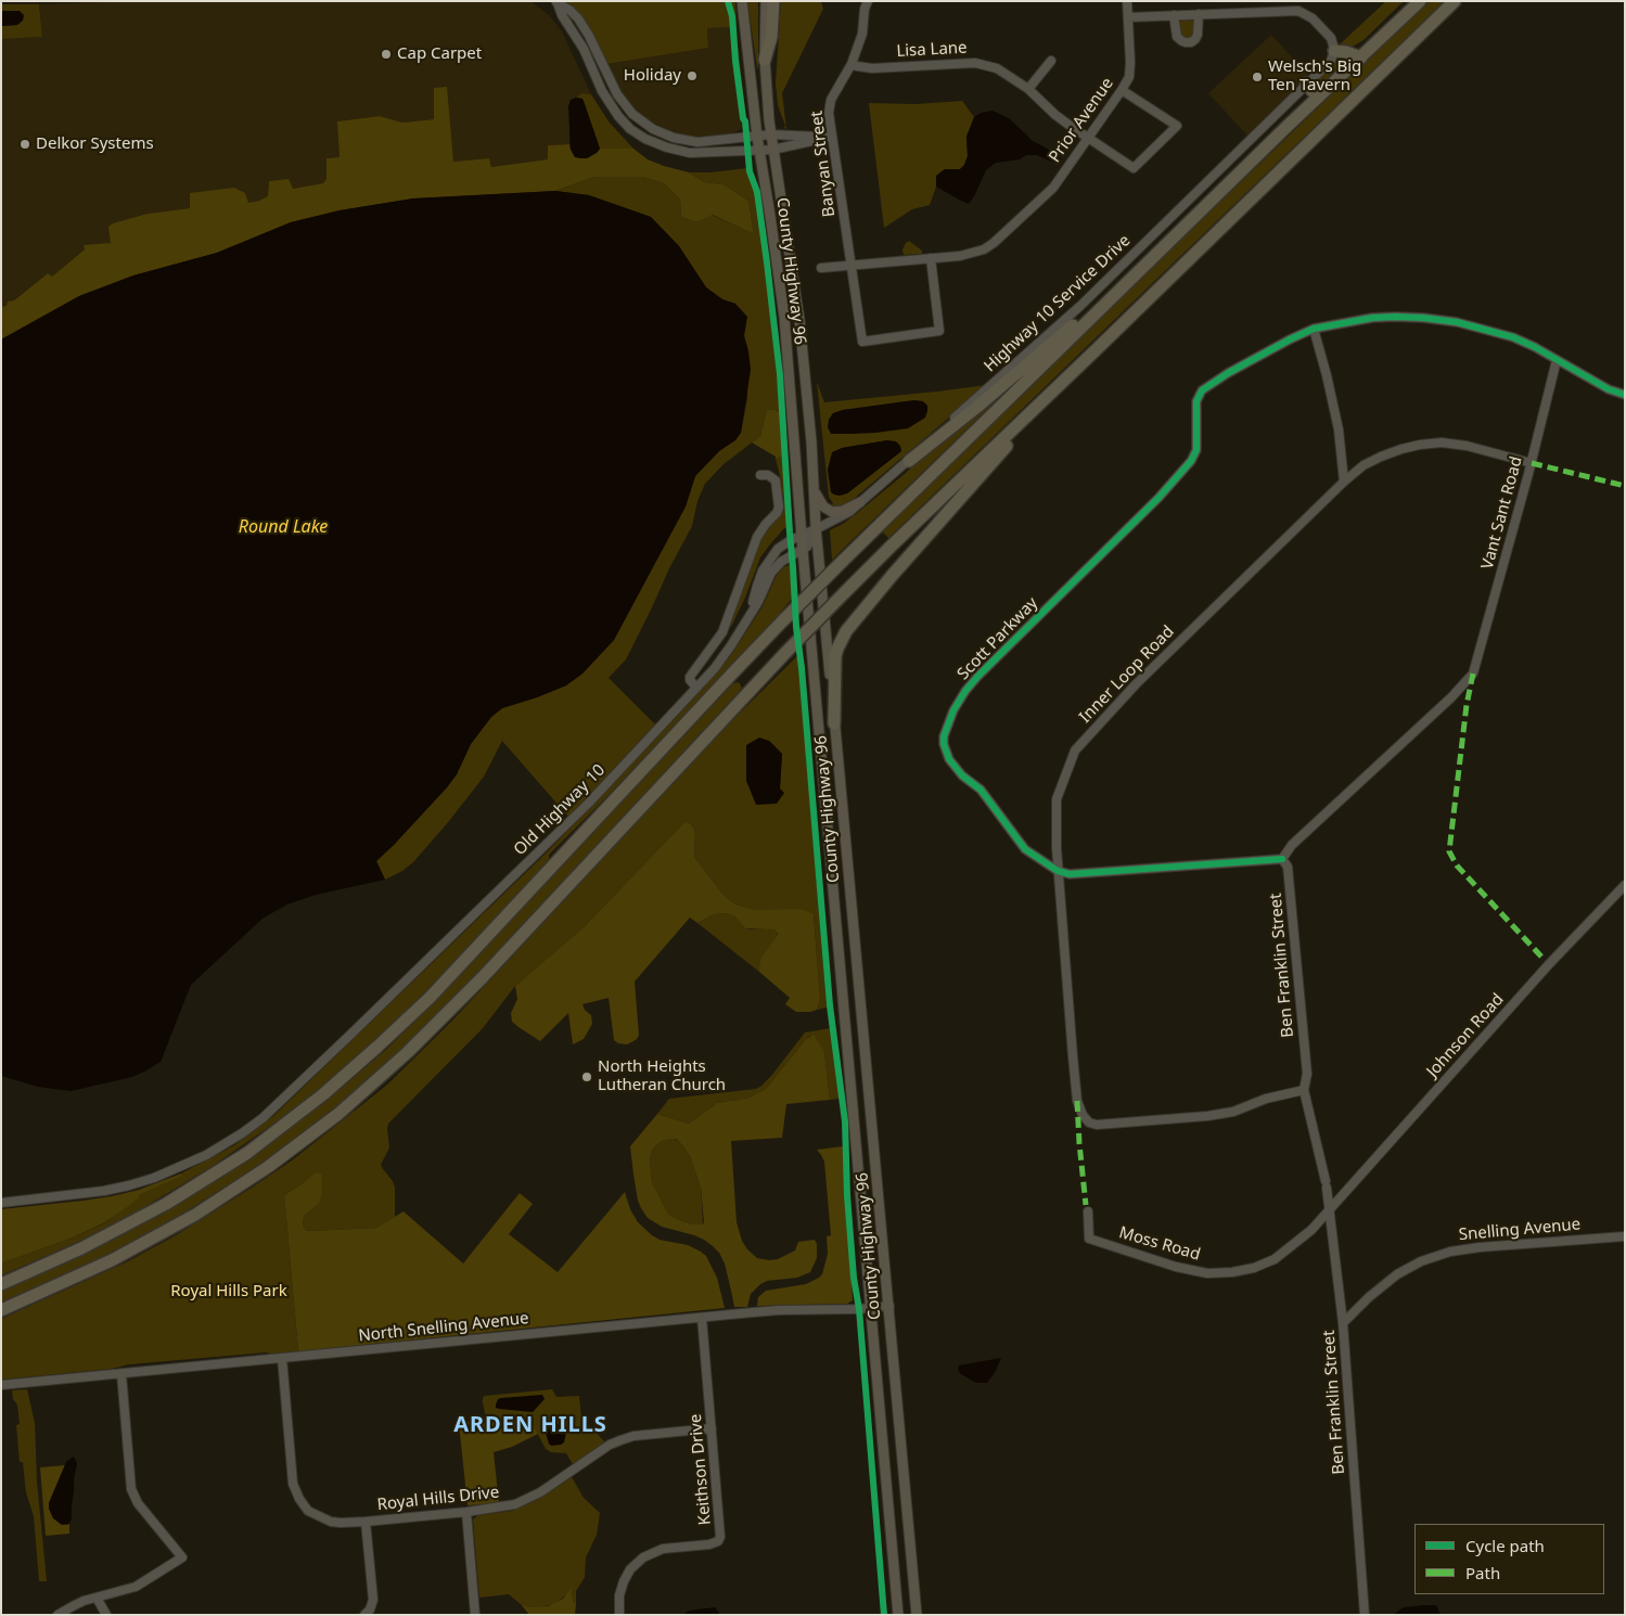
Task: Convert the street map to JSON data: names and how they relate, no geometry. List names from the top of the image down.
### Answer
{
  "streets": {
    "main road": ["County Highway 96"],
    "street": [
      "Lisa Lane",
      "Prior Avenue",
      "Banyan Street",
      "Highway 10 Service Drive",
      "Vant Sant Road",
      "Scott Parkway",
      "Inner Loop Road",
      "Old Highway 10",
      "Ben Franklin Street",
      "Johnson Road",
      "Snelling Avenue",
      "Moss Road",
      "North Snelling Avenue",
      "Keithson Drive",
      "Royal Hills Drive"
    ]
  },
  "crossings": [
    ["Lisa Lane", "Prior Avenue"],
    ["Lisa Lane", "Banyan Street"],
    ["Prior Avenue", "Banyan Street"],
    ["County Highway 96", "Highway 10 Service Drive"],
    ["County Highway 96", "Old Highway 10"],
    ["County Highway 96", "North Snelling Avenue"],
    ["Highway 10 Service Drive", "Old Highway 10"],
    ["Vant Sant Road", "Scott Parkway"],
    ["Vant Sant Road", "Inner Loop Road"],
    ["Vant Sant Road", "Ben Franklin Street"],
    ["Scott Parkway", "Inner Loop Road"],
    ["Scott Parkway", "Ben Franklin Street"],
    ["Inner Loop Road", "Ben Franklin Street"],
    ["Ben Franklin Street", "Johnson Road"],
    ["Ben Franklin Street", "Snelling Avenue"],
    ["Ben Franklin Street", "Moss Road"],
    ["Johnson Road", "Moss Road"],
    ["North Snelling Avenue", "Keithson Drive"],
    ["North Snelling Avenue", "Royal Hills Drive"],
    ["Keithson Drive", "Royal Hills Drive"]
  ],
  "districts": ["ARDEN HILLS"],
  "water": ["Round Lake"],
  "parks": ["Royal Hills Park"],
  "places": [
    "Cap Carpet",
    "Holiday",
    "Welsch's Big Ten Tavern",
    "Delkor Systems",
    "North Heights Lutheran Church"
  ],
  "legend": ["Cycle path", "Path"]
}
